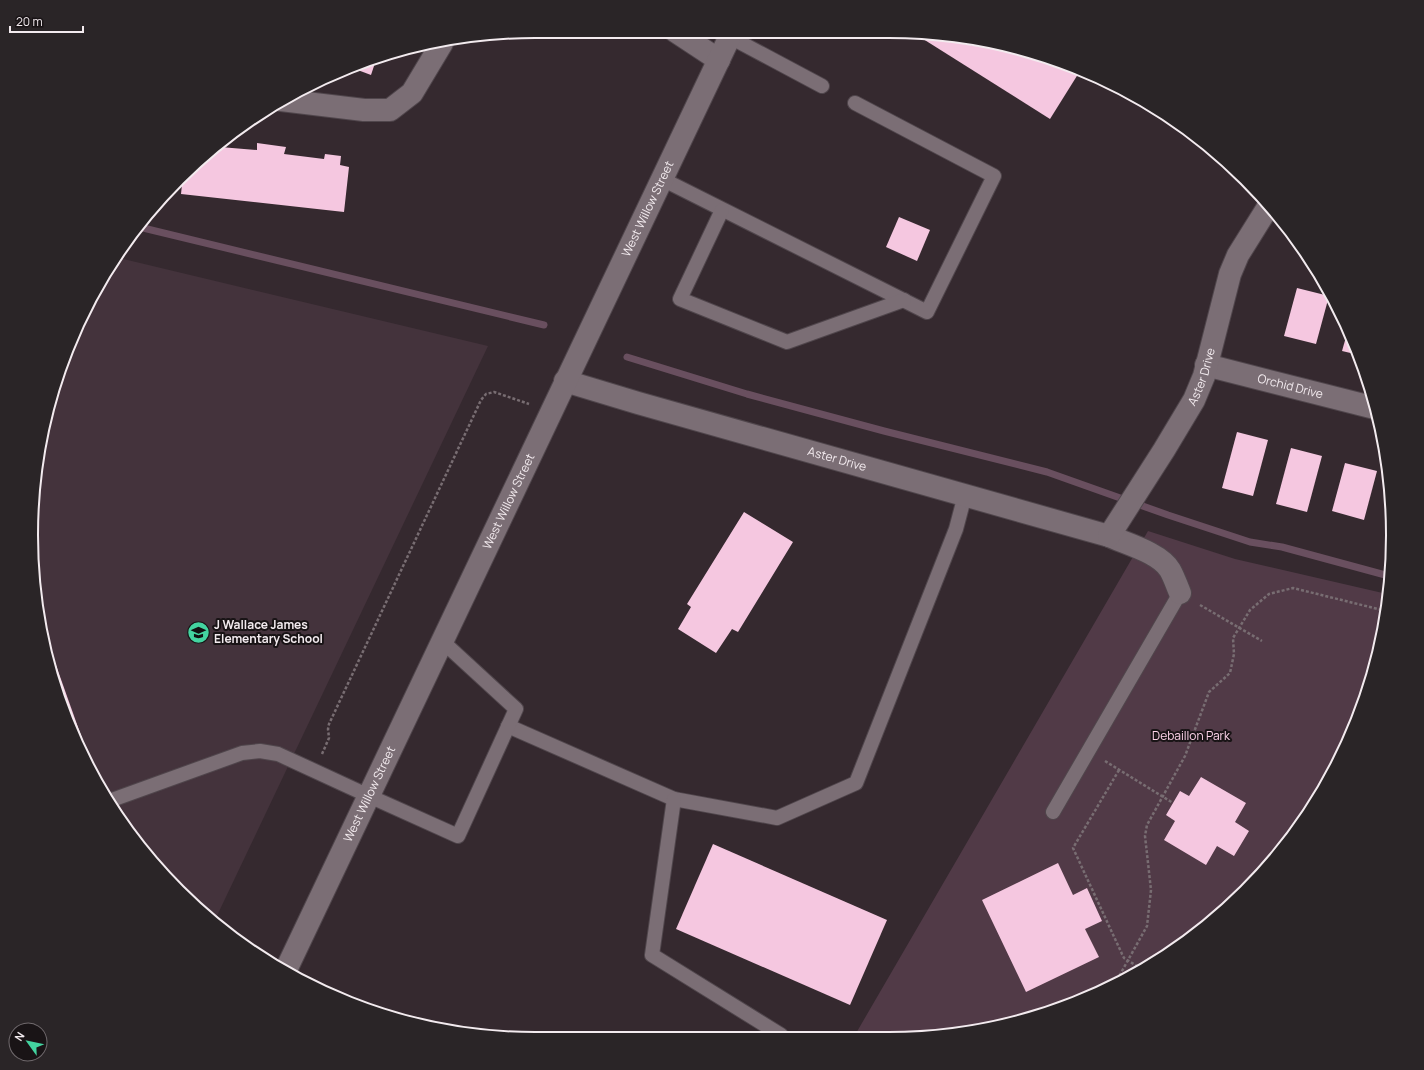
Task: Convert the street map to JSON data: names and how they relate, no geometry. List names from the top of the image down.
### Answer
{
  "streets": {
    "street": ["West Willow Street", "Aster Drive", "Orchid Drive"]
  },
  "crossings": [
    ["West Willow Street", "Aster Drive"],
    ["Aster Drive", "Orchid Drive"]
  ],
  "parks": ["Debaillon Park"],
  "places": {
    "school or university": ["J Wallace James Elementary School"]
  },
  "scale_bar": "20 m",
  "north": "top left"
}
